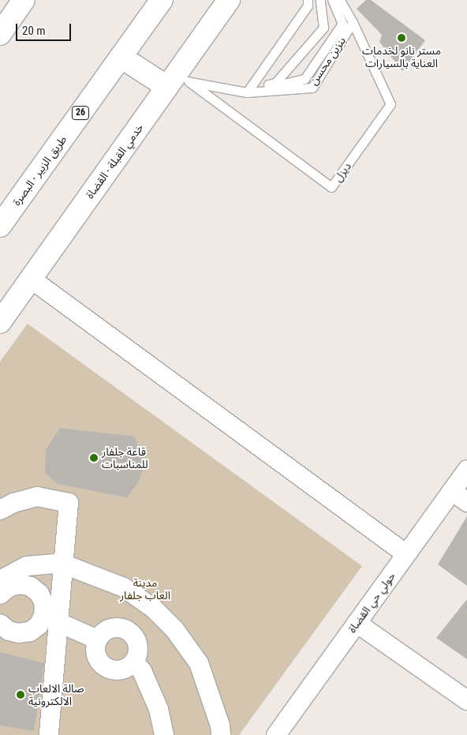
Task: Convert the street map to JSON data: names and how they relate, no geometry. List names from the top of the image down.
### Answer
{
  "streets": {
    "main road": ["26", "خدمي القبلة - القضاة", "طريق الزبير - البصرة"],
    "street": ["حولي حي القضاة"],
    "lane": ["بنزين محسن", "ديزل"]
  },
  "crossings": [
    ["بنزين محسن", "ديزل"]
  ],
  "parks": ["مدينة العاب جلفار"],
  "places": ["مستر نانو لخدمات العناية بالسيارات", "قاعة جلفار للمناسبات", "صالة الالعاب الالكترونية"],
  "scale_bar": "20 m"
}
